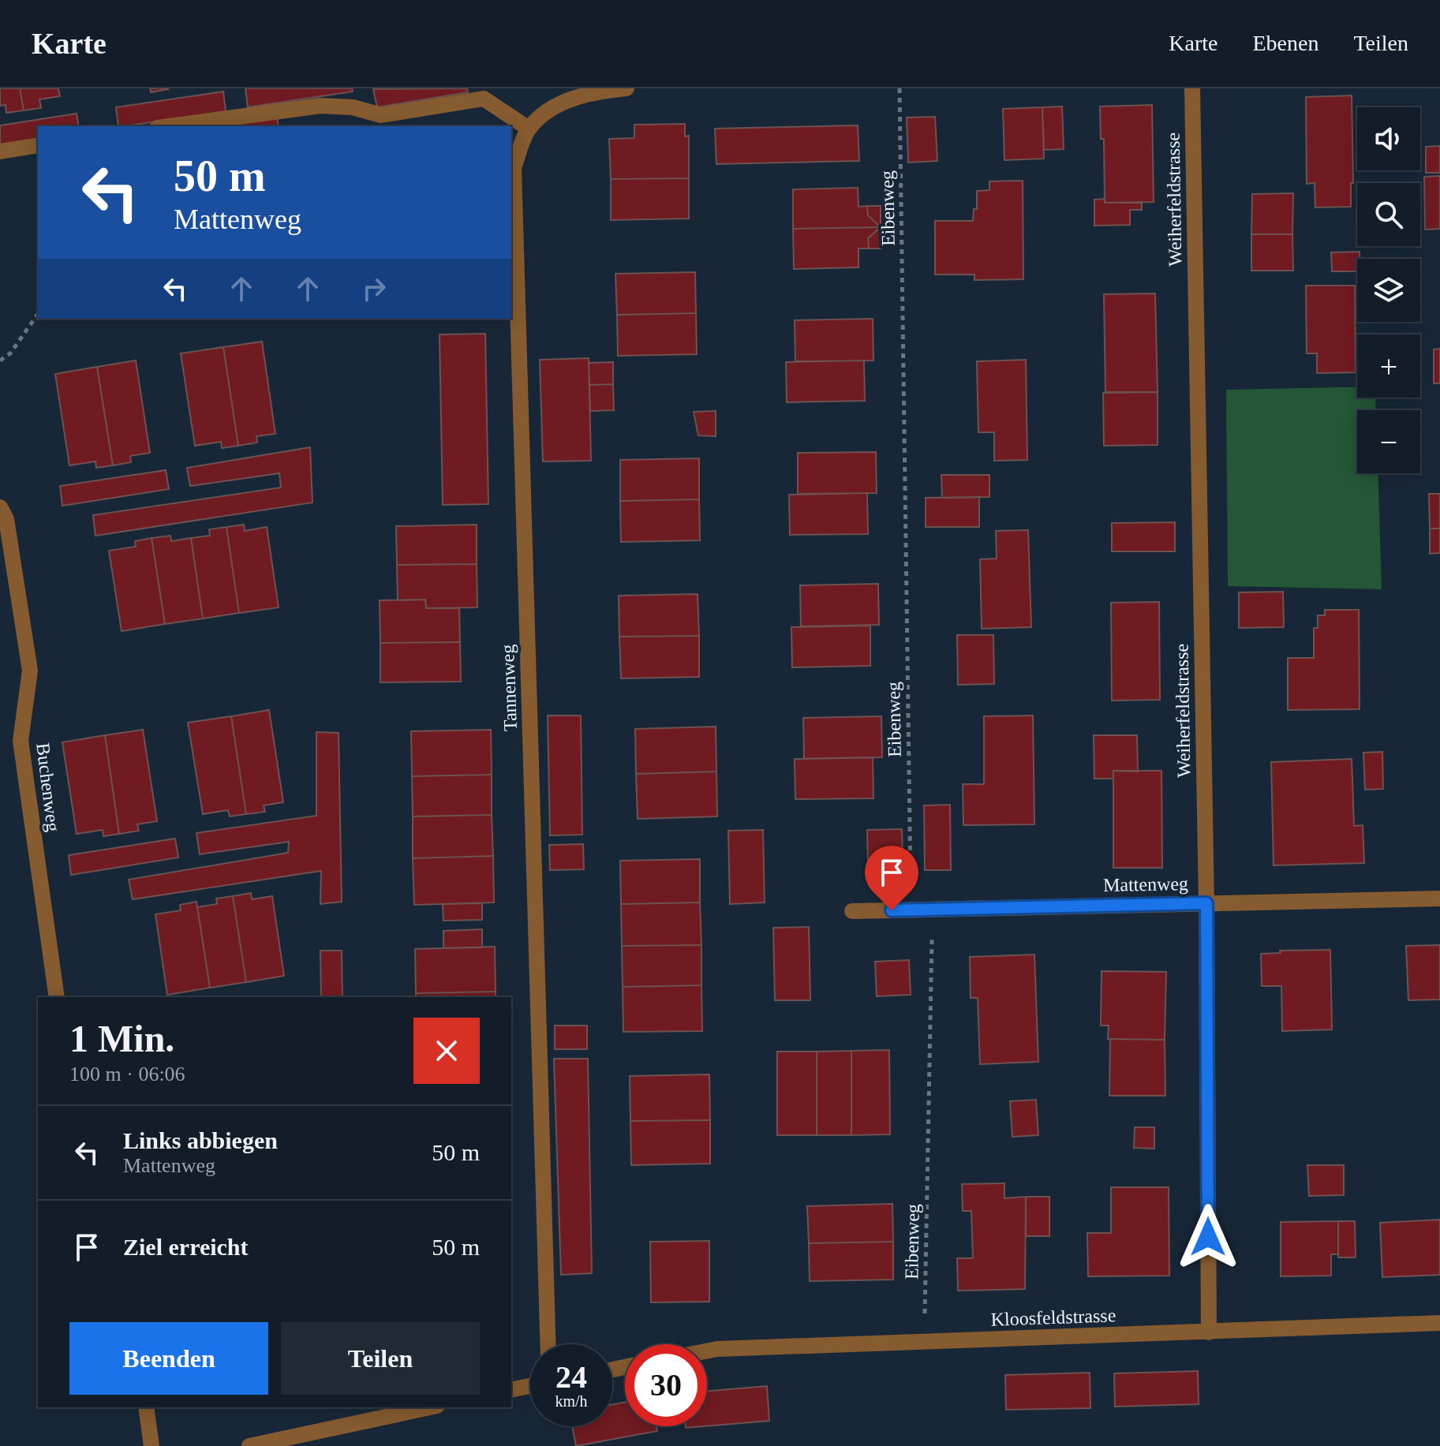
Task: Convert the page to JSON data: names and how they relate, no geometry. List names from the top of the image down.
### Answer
{
  "streets": {
    "street": [
      "Weiherfeldstrasse",
      "Tannenweg",
      "Buchenweg",
      "Mattenweg",
      "Kloosfeldstrasse"
    ],
    "path": ["Eibenweg"]
  },
  "crossings": [
    ["Weiherfeldstrasse", "Mattenweg"],
    ["Weiherfeldstrasse", "Kloosfeldstrasse"],
    ["Eibenweg", "Mattenweg"],
    ["Eibenweg", "Kloosfeldstrasse"]
  ],
  "page": {
    "header": "Karte",
    "nav": ["Karte", "Ebenen", "Teilen"],
    "map_buttons": ["+", "−"],
    "turn": ["50 m", "Mattenweg"],
    "heading": ["1 Min.", "100 m · 06:06"],
    "list": [
      {
        "name": "Links abbiegen",
        "note": "Mattenweg",
        "value": "50 m"
      },
      {
        "name": "Ziel erreicht",
        "value": "50 m"
      }
    ],
    "buttons": ["Beenden", "Teilen"],
    "speed": "24 km/h",
    "limit": "30"
  }
}
